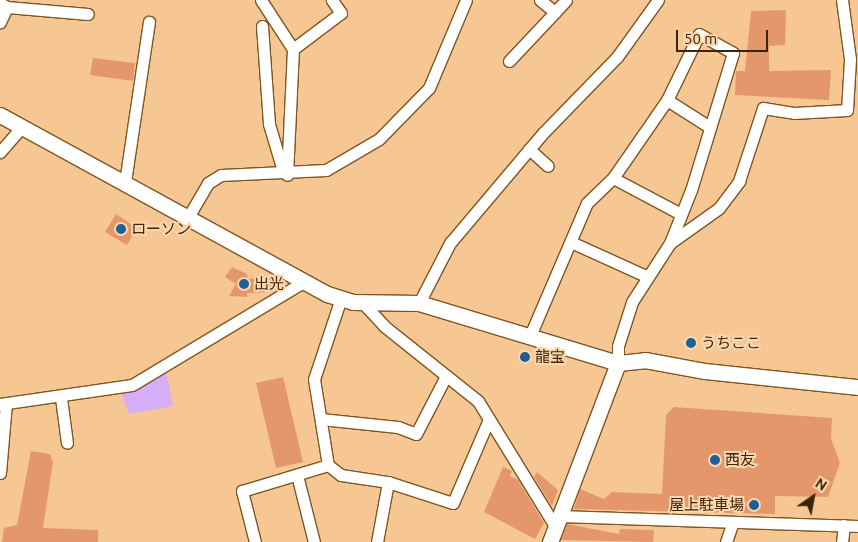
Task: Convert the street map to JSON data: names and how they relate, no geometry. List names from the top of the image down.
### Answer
{
  "places": [
    "ローソン",
    "出光",
    "うちここ",
    "龍宝",
    "西友",
    "屋上駐車場"
  ],
  "scale_bar": "50 m",
  "north": "top right"
}
